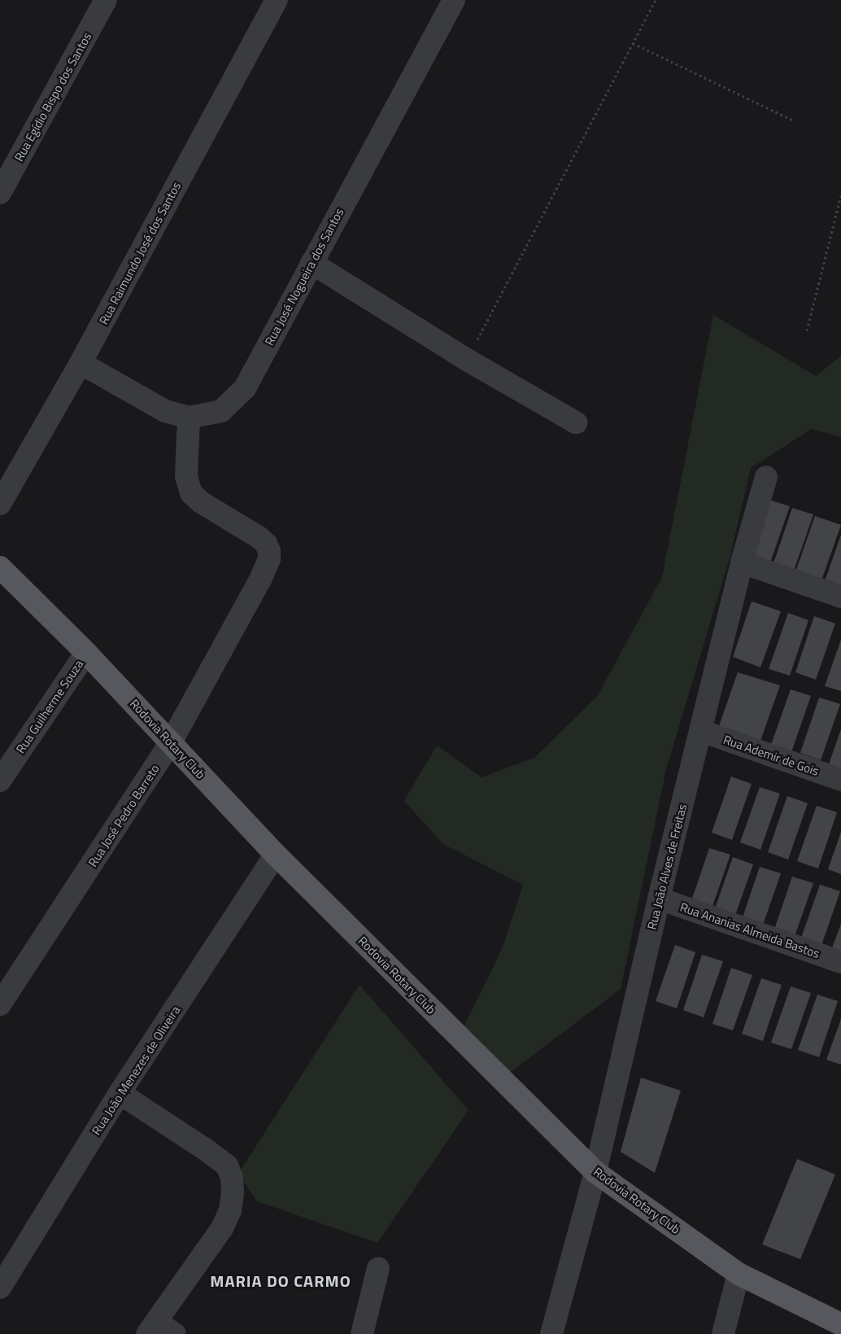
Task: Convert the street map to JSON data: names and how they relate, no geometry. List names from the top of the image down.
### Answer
{
  "streets": {
    "main road": ["Rodovia Rotary Club"],
    "street": [
      "Rua Egídio Bispo dos Santos",
      "Rua Raimundo José dos Santos",
      "Rua José Nogueira dos Santos",
      "Rua Guilherme Souza",
      "Rua Ademir de Gois",
      "Rua José Pedro Barreto",
      "Rua João Alves de Freitas",
      "Rua Ananias Almeida Bastos",
      "Rua João Menezes de Oliveira"
    ]
  },
  "crossings": [
    ["Rua Raimundo José dos Santos", "Rua José Nogueira dos Santos"],
    ["Rua José Nogueira dos Santos", "Rua José Pedro Barreto"],
    ["Rua Guilherme Souza", "Rodovia Rotary Club"],
    ["Rodovia Rotary Club", "Rua José Pedro Barreto"],
    ["Rodovia Rotary Club", "Rua João Alves de Freitas"],
    ["Rodovia Rotary Club", "Rua João Menezes de Oliveira"],
    ["Rua Ademir de Gois", "Rua João Alves de Freitas"],
    ["Rua João Alves de Freitas", "Rua Ananias Almeida Bastos"]
  ],
  "districts": ["MARIA DO CARMO"]
}
